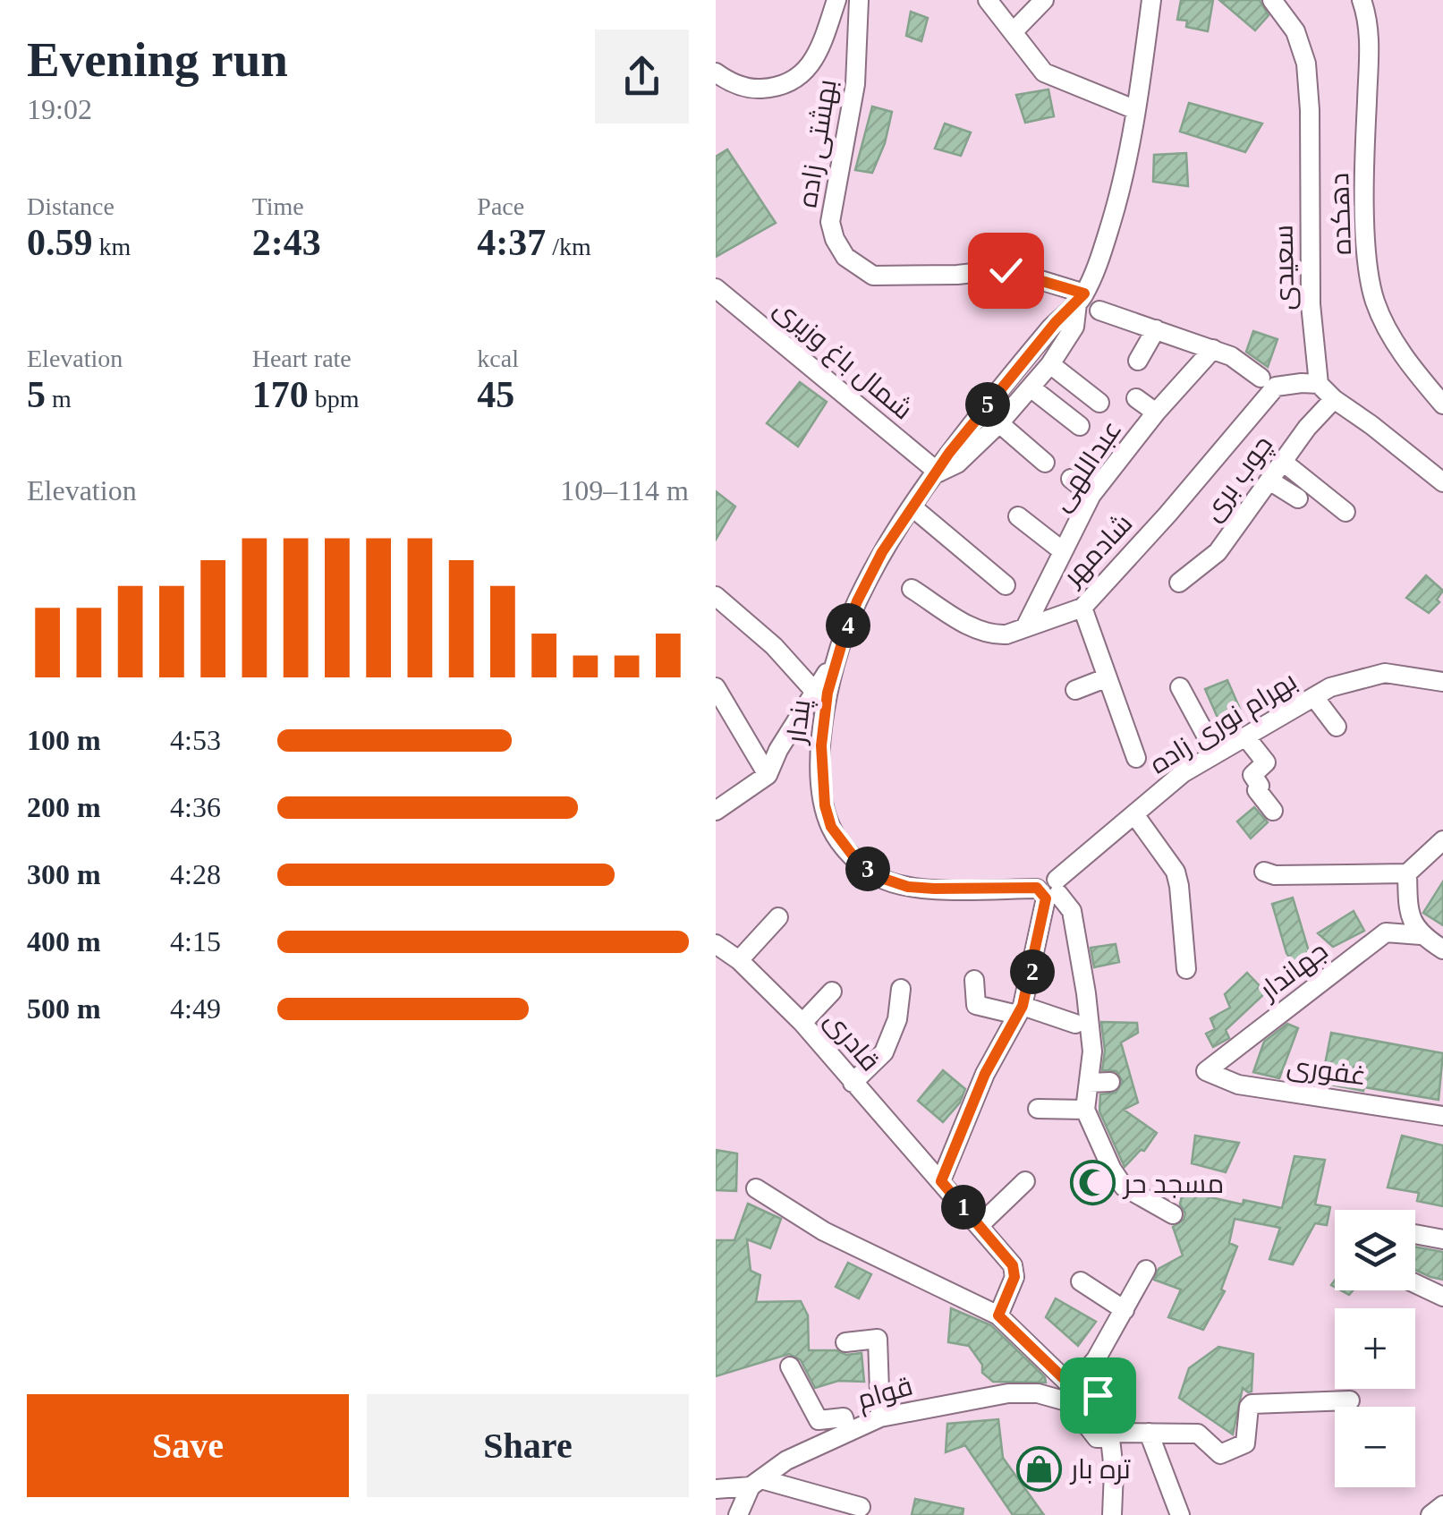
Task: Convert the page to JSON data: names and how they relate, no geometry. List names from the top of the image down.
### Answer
{
  "streets": {
    "street": [
      "بهشتی زاده",
      "دهکده",
      "سعیدی",
      "شمال باغ وزیری",
      "عبداللهی",
      "چوب بری",
      "شادمهر",
      "پندار",
      "بهرام نوری زاده",
      "جهاندار",
      "قادری",
      "غفوری",
      "قوام"
    ]
  },
  "crossings": [
    ["شمال باغ وزیری", "پندار"],
    ["عبداللهی", "شادمهر"],
    ["پندار", "بهرام نوری زاده"],
    ["جهاندار", "غفوری"]
  ],
  "places": {
    "mosque": ["مسجد حر"],
    "shop": ["تره بار"]
  },
  "page": {
    "heading": ["Evening run", "19:02"],
    "stats": [
      ["Distance", "0.59 km"],
      ["Time", "2:43"],
      ["Pace", "4:37 /km"],
      ["Elevation", "5 m"],
      ["Heart rate", "170 bpm"],
      ["kcal", "45"]
    ],
    "pins": [
      "5",
      "4",
      "3",
      "2",
      "1"
    ],
    "chart": ["Elevation", "109–114 m"],
    "list": [
      {
        "name": "100 m",
        "note": "4:53"
      },
      {
        "name": "200 m",
        "note": "4:36"
      },
      {
        "name": "300 m",
        "note": "4:28"
      },
      {
        "name": "400 m",
        "note": "4:15"
      },
      {
        "name": "500 m",
        "note": "4:49"
      }
    ],
    "map_buttons": ["+", "−"],
    "buttons": ["Save", "Share"]
  }
}
